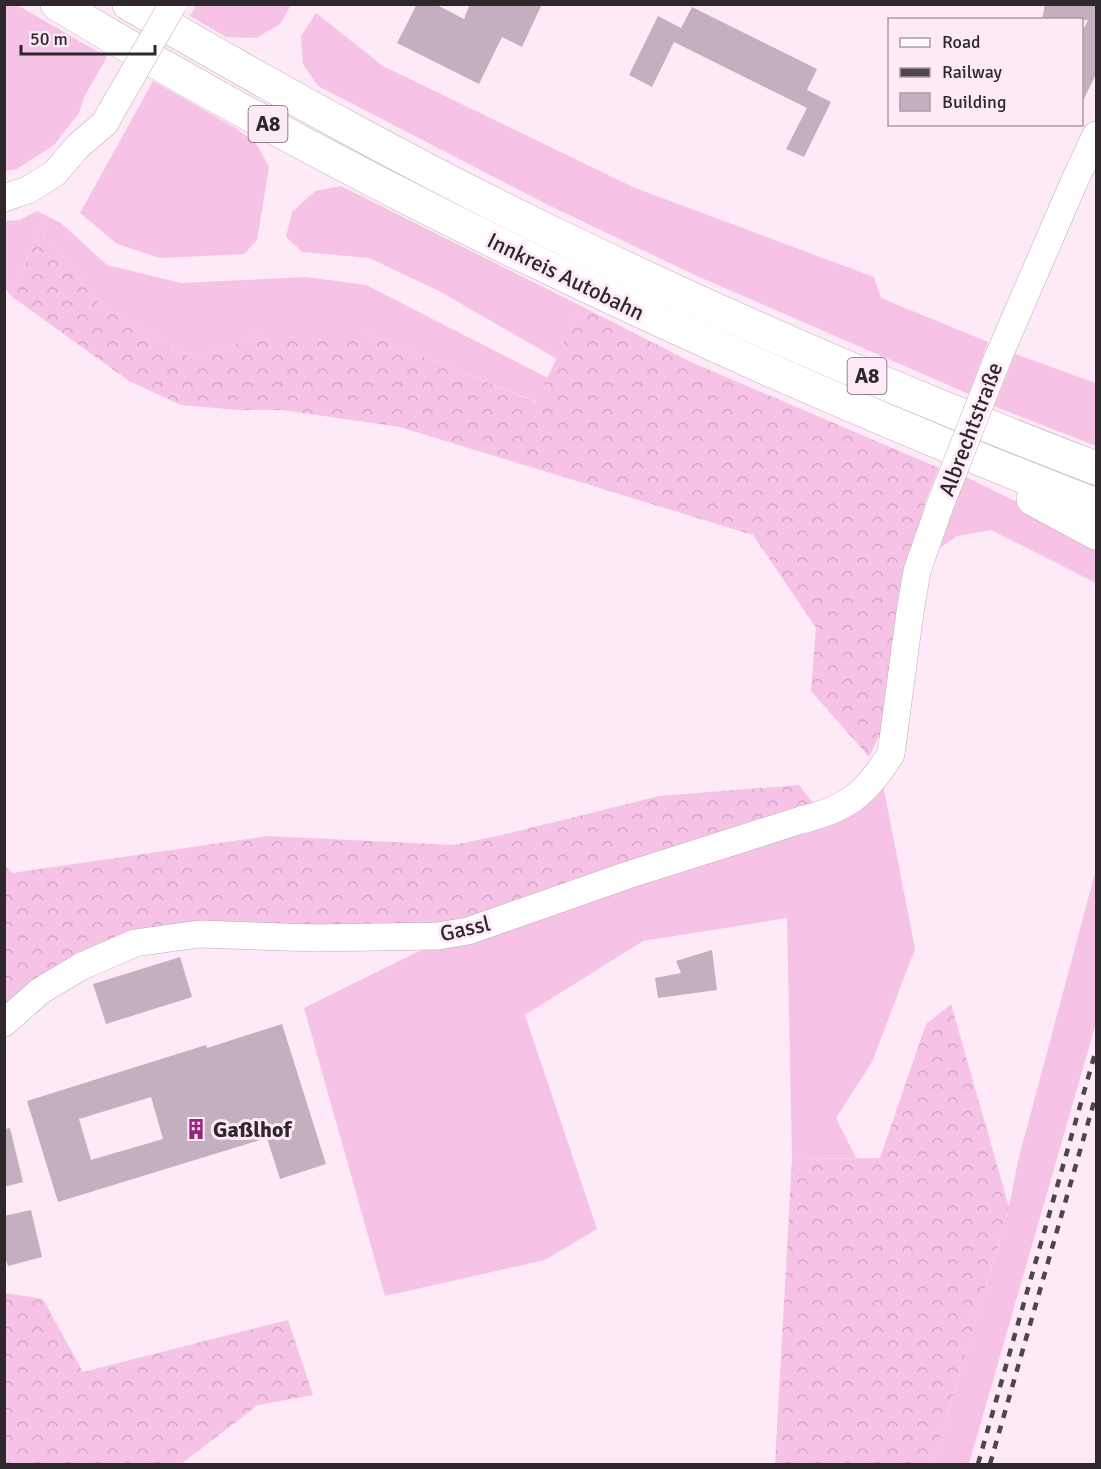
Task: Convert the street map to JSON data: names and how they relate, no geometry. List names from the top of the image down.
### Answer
{
  "streets": {
    "highway": ["A8", "Innkreis Autobahn"],
    "street": ["Albrechtstraße", "Gassl"]
  },
  "crossings": [
    ["Albrechtstraße", "Gassl"]
  ],
  "places": {
    "building": ["Gaßlhof"]
  },
  "legend": ["Road", "Railway", "Building"],
  "scale_bar": "50 m"
}
